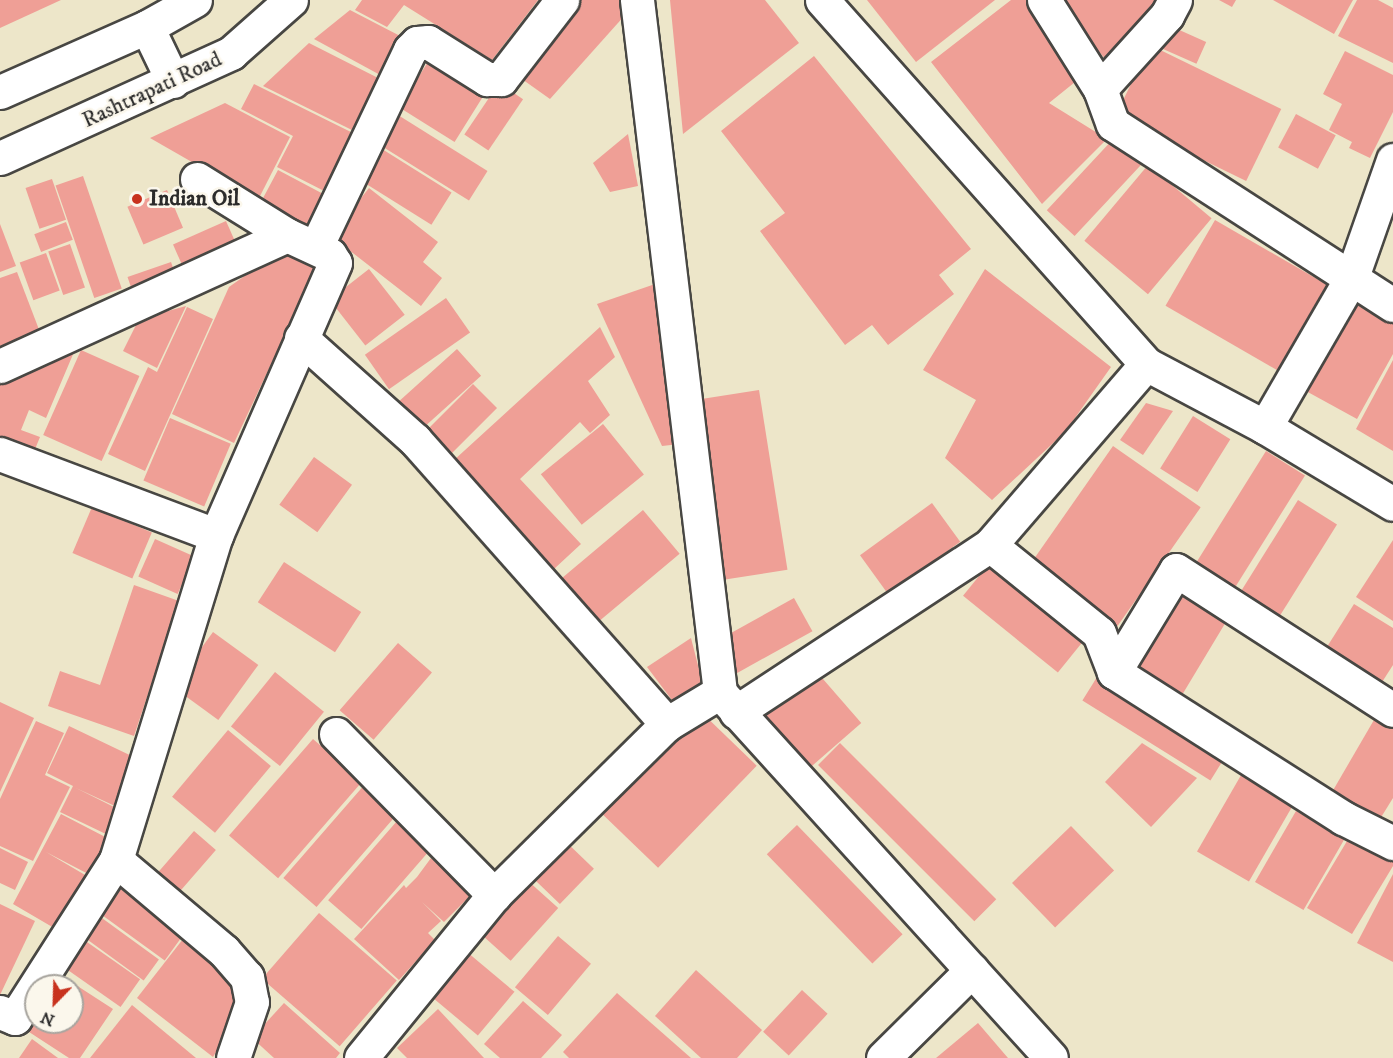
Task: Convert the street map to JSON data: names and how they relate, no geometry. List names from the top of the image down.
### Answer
{
  "streets": {
    "street": ["Rashtrapati Road"]
  },
  "places": ["Indian Oil"],
  "north": "bottom left"
}
